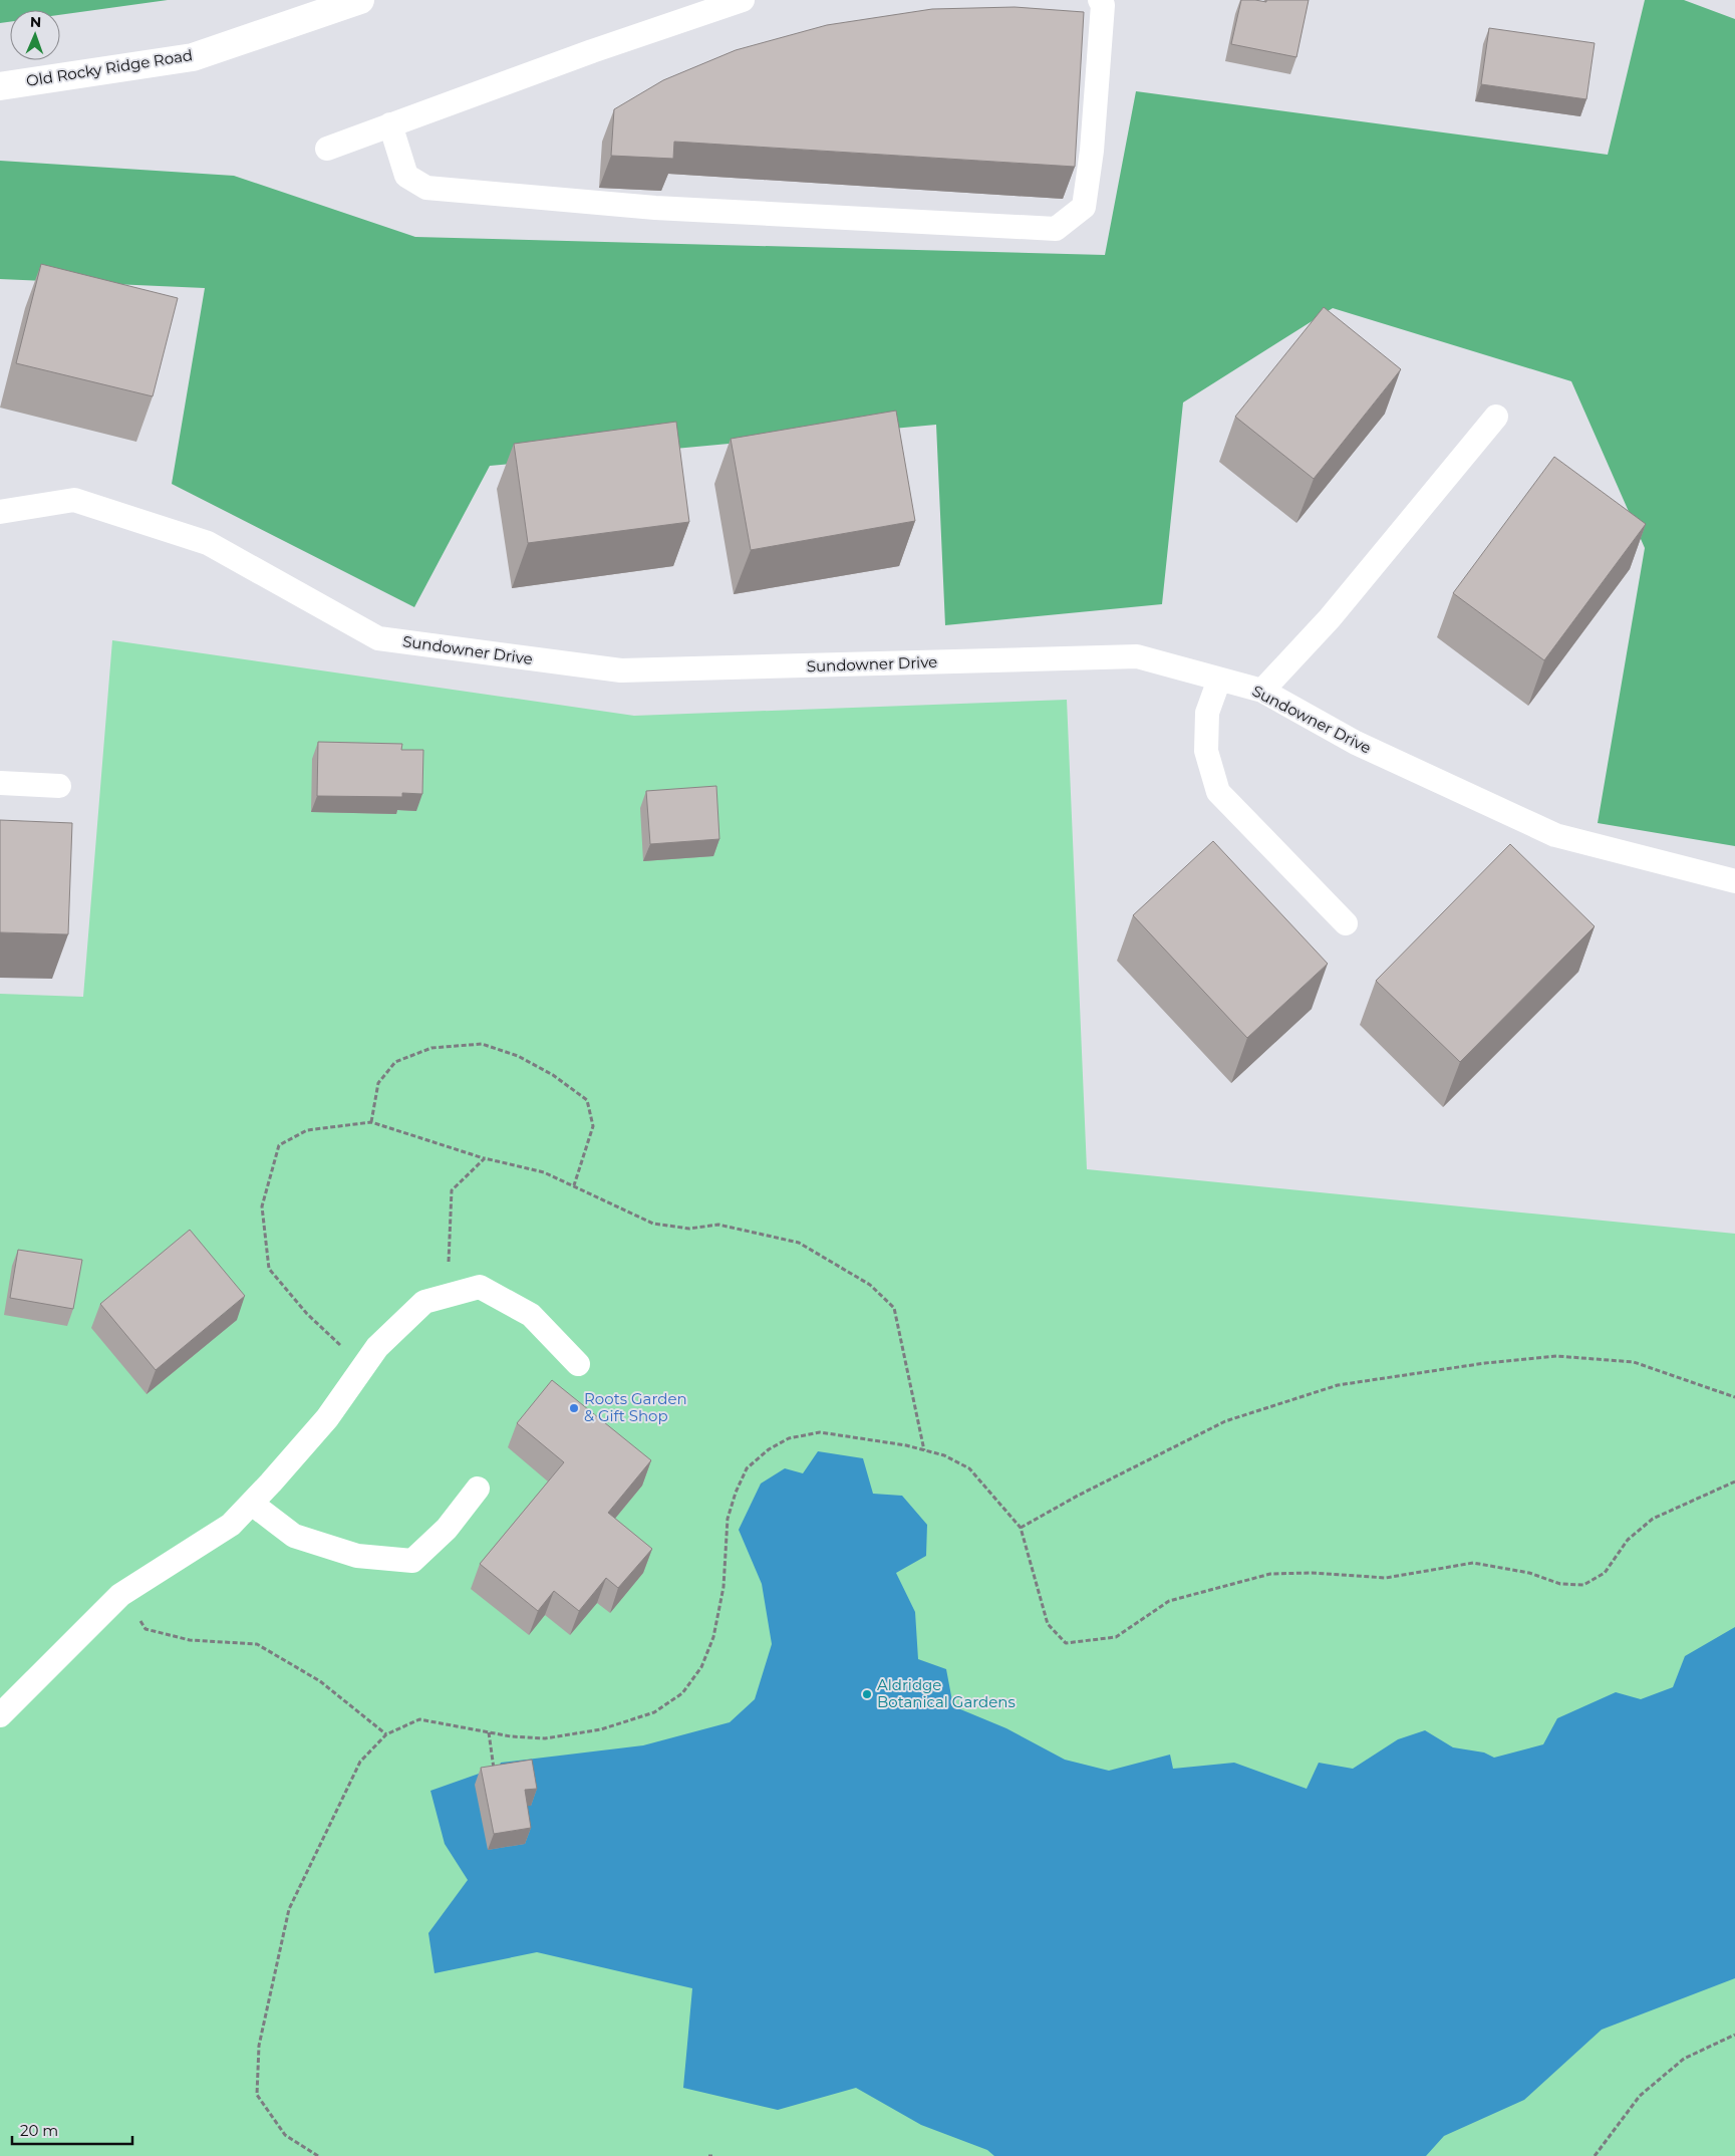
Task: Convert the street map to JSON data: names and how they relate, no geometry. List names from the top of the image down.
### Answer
{
  "streets": {
    "street": ["Old Rocky Ridge Road"],
    "lane": ["Sundowner Drive"]
  },
  "places": ["Roots Garden & Gift Shop", "Aldridge Botanical Gardens"],
  "scale_bar": "20 m",
  "north": "top"
}
